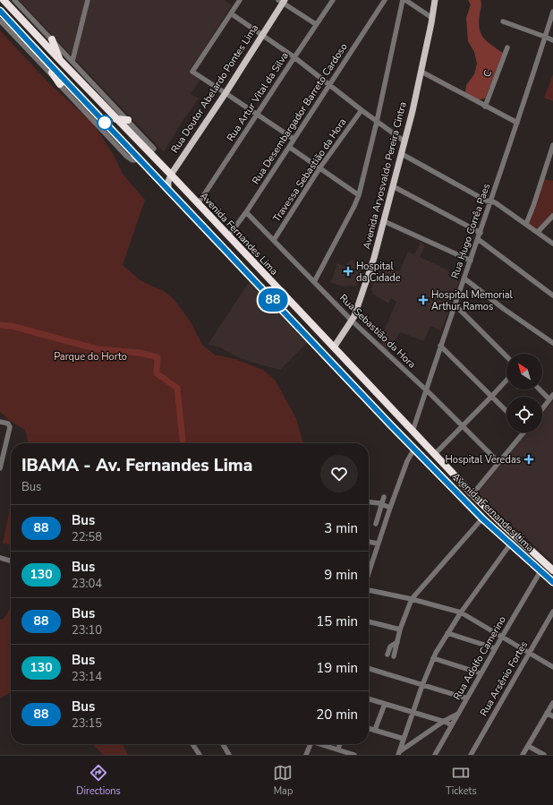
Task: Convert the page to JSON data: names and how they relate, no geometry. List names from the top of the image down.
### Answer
{
  "streets": {
    "highway": ["Avenida Fernandes Lima"],
    "main road": ["Rua Doutor Abelardo Pontes Lima", "Avenida Aryosvaldo Pereira Cintra"],
    "street": [
      "C",
      "Rua Artur Vital da Silva",
      "Rua Desembargador Barreto Cardoso",
      "Travessa Sebastião da Hora",
      "Rua Hugo Corrêa Paes",
      "Rua Sebastião da Hora",
      "Rua Adolfo Camerino",
      "Rua Arsênio Fortes"
    ]
  },
  "crossings": [
    ["Rua Doutor Abelardo Pontes Lima", "Avenida Fernandes Lima"],
    ["Rua Artur Vital da Silva", "Avenida Fernandes Lima"],
    ["Rua Desembargador Barreto Cardoso", "Avenida Fernandes Lima"],
    ["Rua Desembargador Barreto Cardoso", "Rua Sebastião da Hora"],
    ["Travessa Sebastião da Hora", "Rua Sebastião da Hora"],
    ["Avenida Aryosvaldo Pereira Cintra", "Avenida Fernandes Lima"],
    ["Avenida Aryosvaldo Pereira Cintra", "Rua Sebastião da Hora"],
    ["Rua Hugo Corrêa Paes", "Avenida Fernandes Lima"],
    ["Rua Hugo Corrêa Paes", "Rua Sebastião da Hora"],
    ["Avenida Fernandes Lima", "Rua Adolfo Camerino"]
  ],
  "parks": ["Parque do Horto"],
  "places": {
    "health": ["Hospital da Cidade", "Hospital Memorial Arthur Ramos", "Hospital Veredas"]
  },
  "lines": ["bus line 88"],
  "north": "top left",
  "page": {
    "on_map": "88",
    "heading": ["IBAMA - Av. Fernandes Lima", "Bus"],
    "list": [
      {
        "mark": "88",
        "name": "Bus",
        "note": "22:58",
        "value": "3 min"
      },
      {
        "mark": "130",
        "name": "Bus",
        "note": "23:04",
        "value": "9 min"
      },
      {
        "mark": "88",
        "name": "Bus",
        "note": "23:10",
        "value": "15 min"
      },
      {
        "mark": "130",
        "name": "Bus",
        "note": "23:14",
        "value": "19 min"
      },
      {
        "mark": "88",
        "name": "Bus",
        "note": "23:15",
        "value": "20 min"
      }
    ],
    "tabs": ["Directions", "Map", "Tickets"]
  }
}
